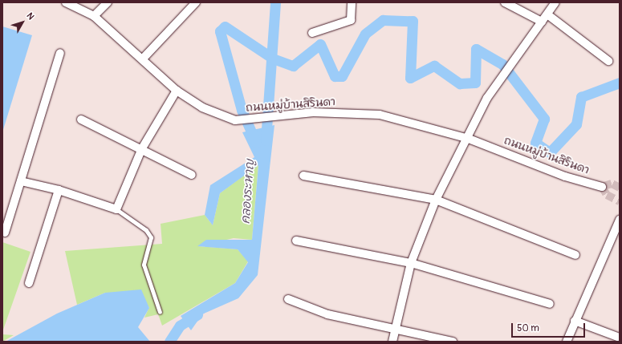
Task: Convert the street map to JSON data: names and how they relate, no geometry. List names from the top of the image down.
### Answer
{
  "streets": {
    "street": ["ถนนหมู่บ้านสิรินดา"]
  },
  "water": ["คลองระหาญ"],
  "scale_bar": "50 m",
  "north": "top right"
}
